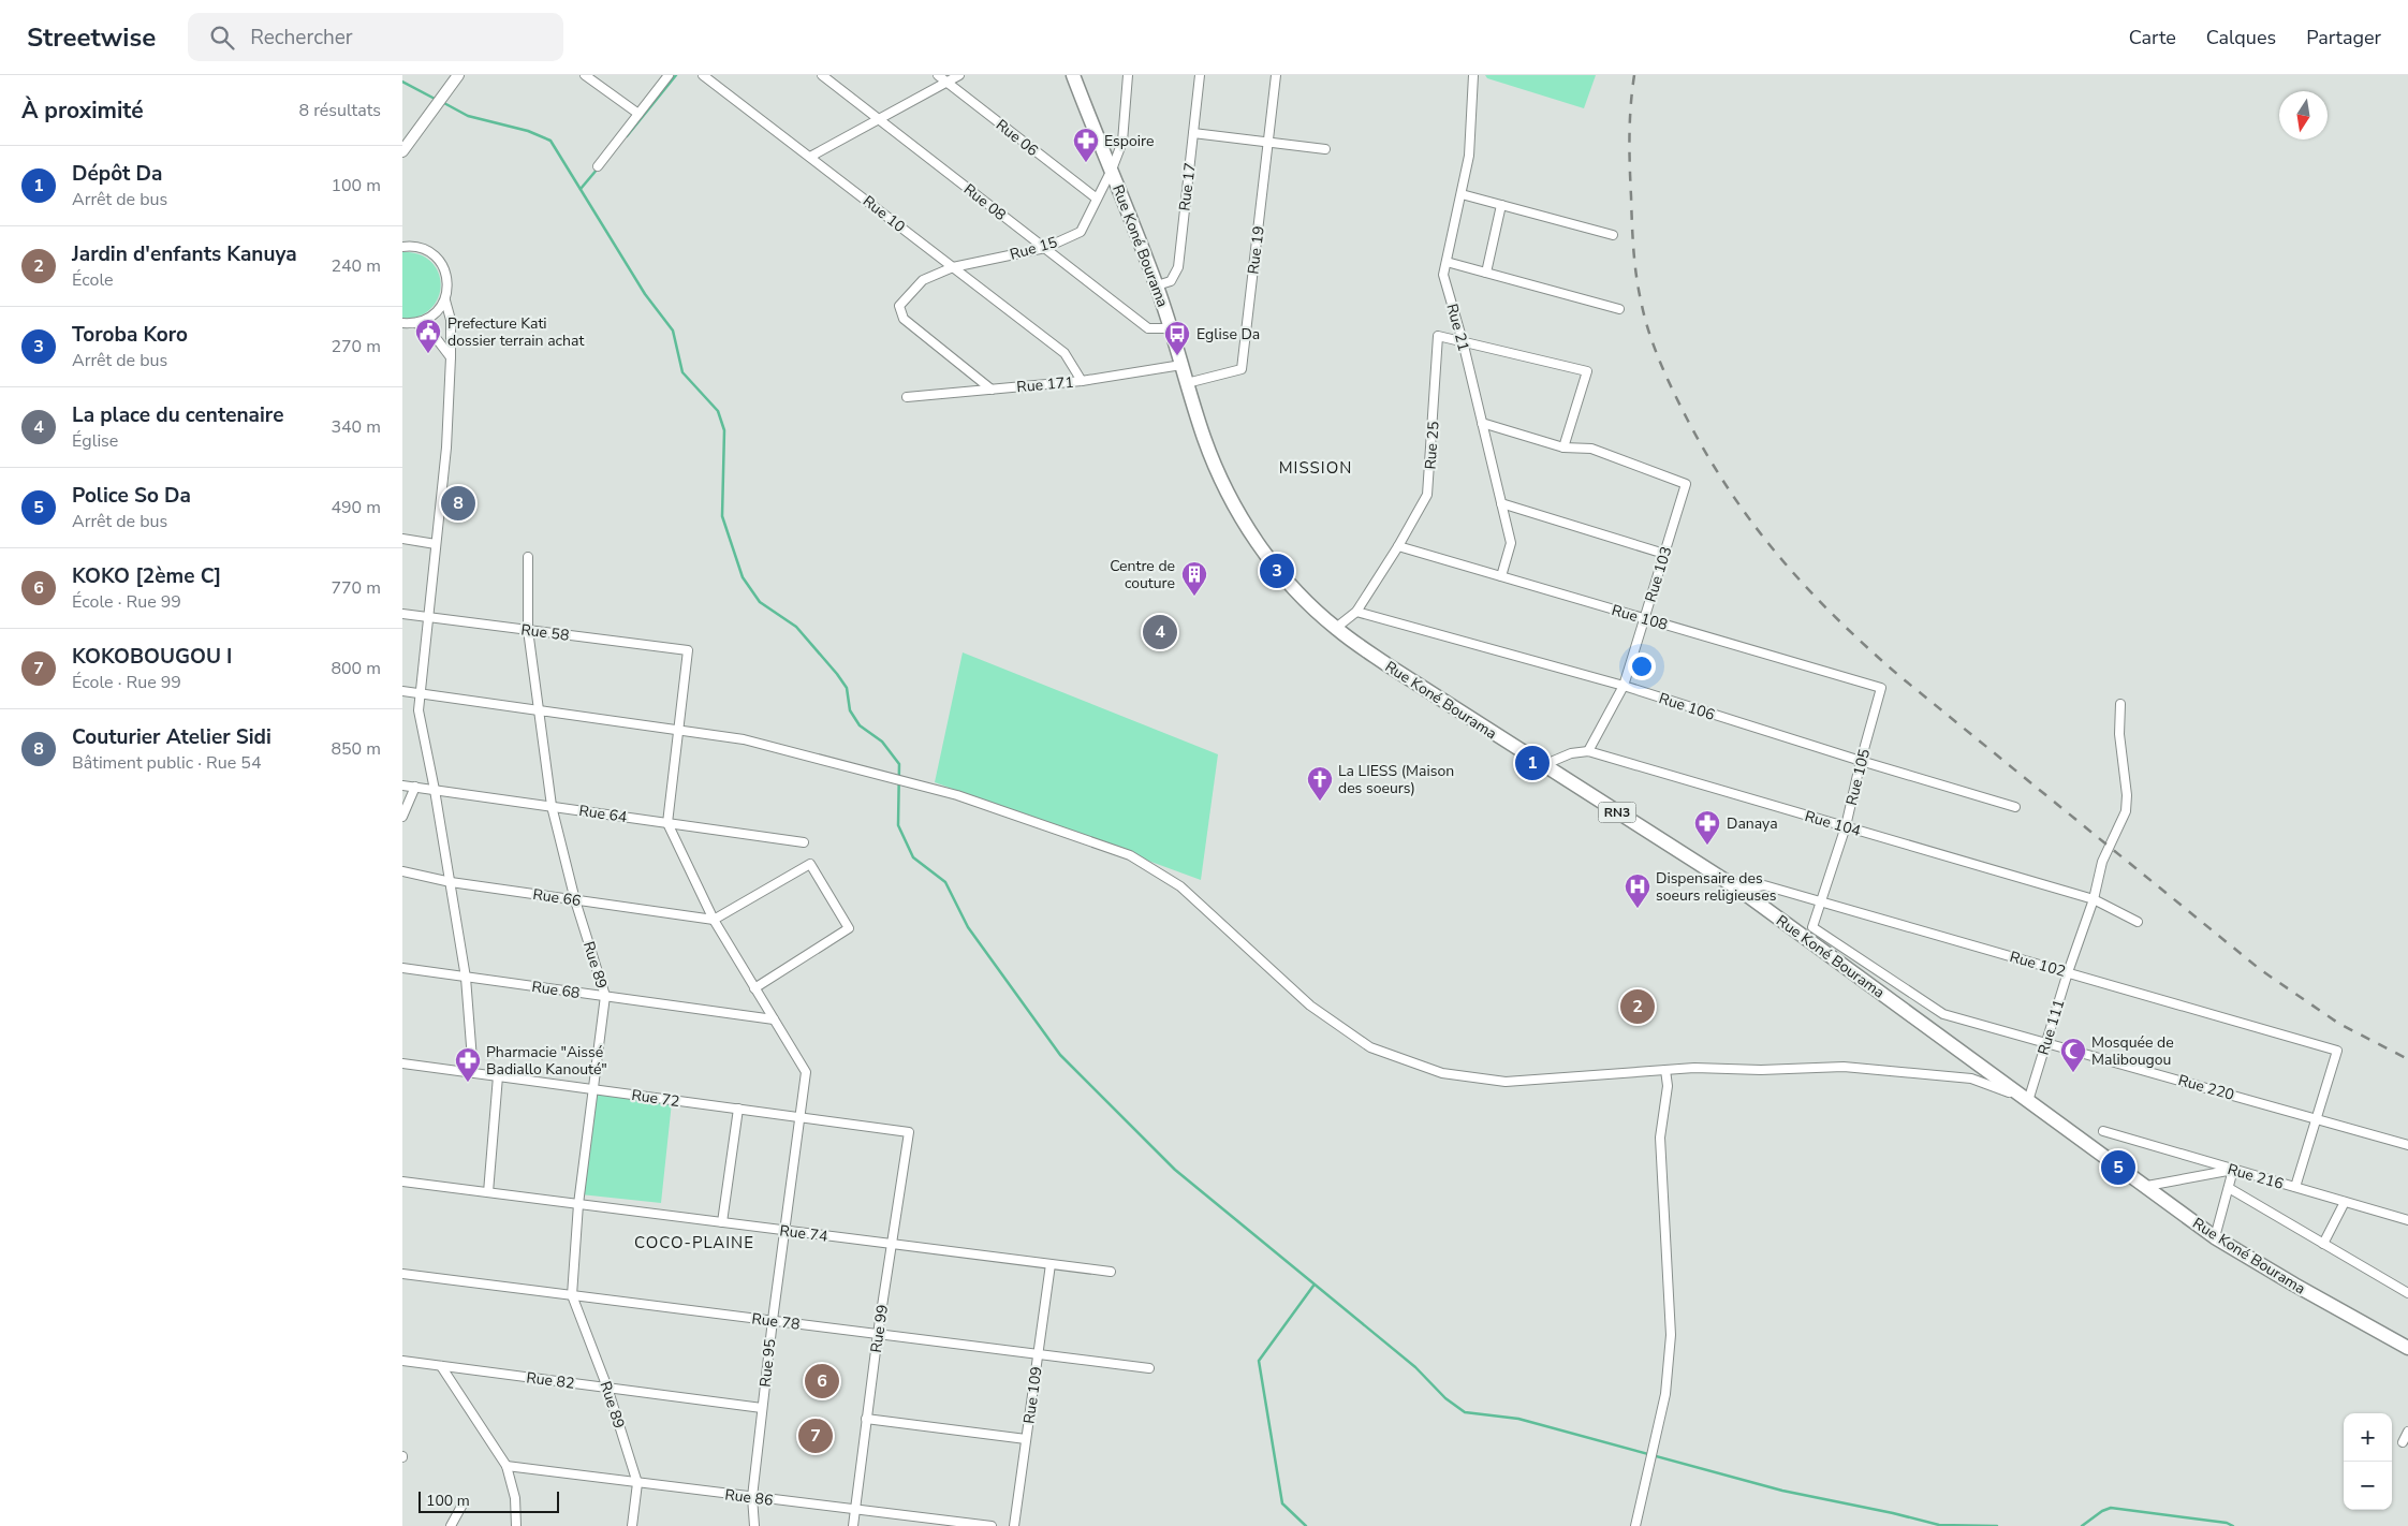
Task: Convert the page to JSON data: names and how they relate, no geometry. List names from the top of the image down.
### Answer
{
  "streets": {
    "highway": ["Rue Koné Bourama", "RN3"],
    "street": [
      "Rue 06",
      "Rue 17",
      "Rue 08",
      "Rue 10",
      "Rue 15",
      "Rue 19",
      "Rue 21",
      "Rue 171",
      "Rue 25",
      "Rue 103",
      "Rue 108",
      "Rue 58",
      "Rue 106",
      "Rue 105",
      "Rue 64",
      "Rue 104",
      "Rue 66",
      "Rue 102",
      "Rue 89",
      "Rue 68",
      "Rue 111",
      "Rue 220",
      "Rue 72",
      "Rue 216",
      "Rue 74",
      "Rue 78",
      "Rue 99",
      "Rue 95",
      "Rue 82",
      "Rue 109",
      "Rue 86"
    ]
  },
  "crossings": [
    ["Rue 06", "Rue 15"],
    ["Rue 17", "Rue Koné Bourama"],
    ["Rue 08", "Rue Koné Bourama"],
    ["Rue 08", "Rue 15"],
    ["Rue 10", "Rue 15"],
    ["Rue 10", "Rue 171"],
    ["Rue Koné Bourama", "Rue 15"],
    ["Rue Koné Bourama", "Rue 19"],
    ["Rue Koné Bourama", "Rue 171"],
    ["Rue Koné Bourama", "Rue 25"],
    ["Rue Koné Bourama", "Rue 104"],
    ["Rue Koné Bourama", "Rue 102"],
    ["Rue Koné Bourama", "Rue 111"],
    ["Rue 15", "Rue 171"],
    ["Rue 21", "Rue 25"],
    ["Rue 21", "Rue 108"],
    ["Rue 25", "Rue 108"],
    ["Rue 25", "Rue 106"],
    ["Rue 103", "Rue 108"],
    ["Rue 103", "Rue 106"],
    ["Rue 103", "Rue 104"],
    ["Rue 108", "Rue 105"],
    ["Rue 58", "Rue 89"],
    ["Rue 106", "Rue 105"],
    ["Rue 105", "Rue 104"],
    ["Rue 105", "Rue 102"],
    ["Rue 105", "Rue 220"],
    ["Rue 64", "Rue 89"],
    ["Rue 104", "Rue 111"],
    ["Rue 66", "Rue 89"],
    ["Rue 102", "Rue 111"],
    ["Rue 102", "Rue 220"],
    ["Rue 89", "Rue 68"],
    ["Rue 89", "Rue 72"],
    ["Rue 89", "Rue 74"],
    ["Rue 89", "Rue 78"],
    ["Rue 89", "Rue 82"],
    ["Rue 89", "Rue 86"],
    ["Rue 68", "Rue 95"],
    ["Rue 111", "Rue 220"],
    ["Rue 72", "Rue 99"],
    ["Rue 72", "Rue 95"],
    ["Rue 74", "Rue 99"],
    ["Rue 74", "Rue 95"],
    ["Rue 74", "Rue 109"],
    ["Rue 78", "Rue 99"],
    ["Rue 78", "Rue 95"],
    ["Rue 78", "Rue 109"],
    ["Rue 99", "Rue 86"],
    ["Rue 95", "Rue 82"],
    ["Rue 95", "Rue 86"]
  ],
  "districts": ["MISSION", "COCO-PLAINE"],
  "places": {
    "pharmacy": ["Espoire", "Danaya", "Pharmacie \"Aissé Badiallo Kanouté\""],
    "public building": ["Prefecture Kati dossier terrain achat"],
    "bus stop": ["Eglise Da"],
    "building": ["Centre de couture"],
    "church": ["La LIESS (Maison des soeurs)"],
    "hospital": ["Dispensaire des soeurs religieuses"],
    "mosque": ["Mosquée de Malibougou"]
  },
  "scale_bar": "100 m",
  "north": "bottom",
  "page": {
    "header": "Streetwise",
    "search": "Rechercher",
    "nav": ["Carte", "Calques", "Partager"],
    "heading": ["À proximité", "8 résultats"],
    "list": [
      {
        "mark": "1",
        "name": "Dépôt Da",
        "note": "Arrêt de bus",
        "value": "100 m"
      },
      {
        "mark": "2",
        "name": "Jardin d'enfants Kanuya",
        "note": "École",
        "value": "240 m"
      },
      {
        "mark": "3",
        "name": "Toroba Koro",
        "note": "Arrêt de bus",
        "value": "270 m"
      },
      {
        "mark": "4",
        "name": "La place du centenaire",
        "note": "Église",
        "value": "340 m"
      },
      {
        "mark": "5",
        "name": "Police So Da",
        "note": "Arrêt de bus",
        "value": "490 m"
      },
      {
        "mark": "6",
        "name": "KOKO [2ème C]",
        "note": "École · Rue 99",
        "value": "770 m"
      },
      {
        "mark": "7",
        "name": "KOKOBOUGOU I",
        "note": "École · Rue 99",
        "value": "800 m"
      },
      {
        "mark": "8",
        "name": "Couturier Atelier Sidi",
        "note": "Bâtiment public · Rue 54",
        "value": "850 m"
      }
    ],
    "pins": [
      "8",
      "3",
      "4",
      "1",
      "2",
      "5",
      "6",
      "7"
    ],
    "map_buttons": ["+", "−"],
    "scale": "100 m"
  }
}
